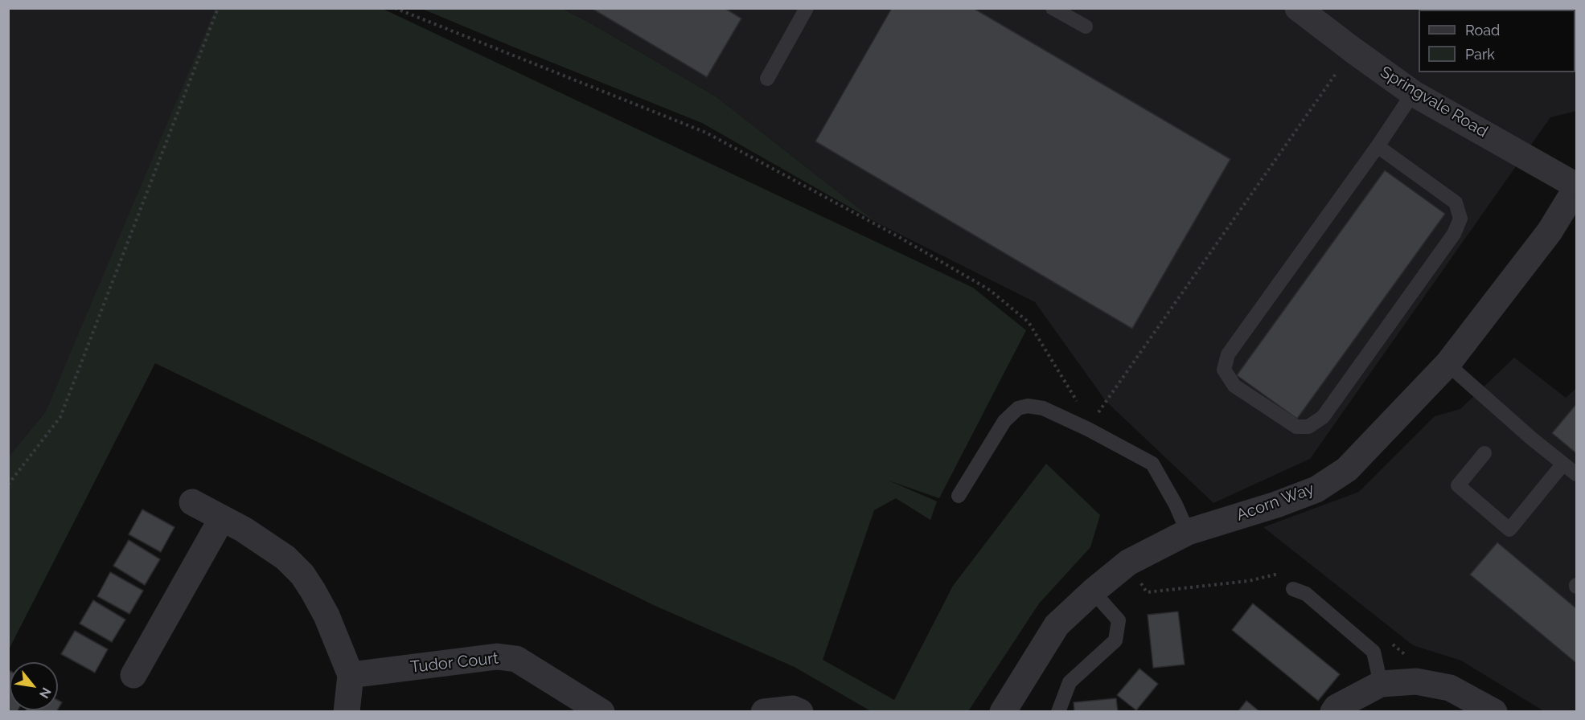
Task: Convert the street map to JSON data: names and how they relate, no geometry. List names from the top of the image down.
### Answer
{
  "streets": {
    "street": ["Springvale Road", "Acorn Way", "Tudor Court"]
  },
  "crossings": [
    ["Springvale Road", "Acorn Way"]
  ],
  "legend": ["Road", "Park"],
  "north": "bottom right"
}
